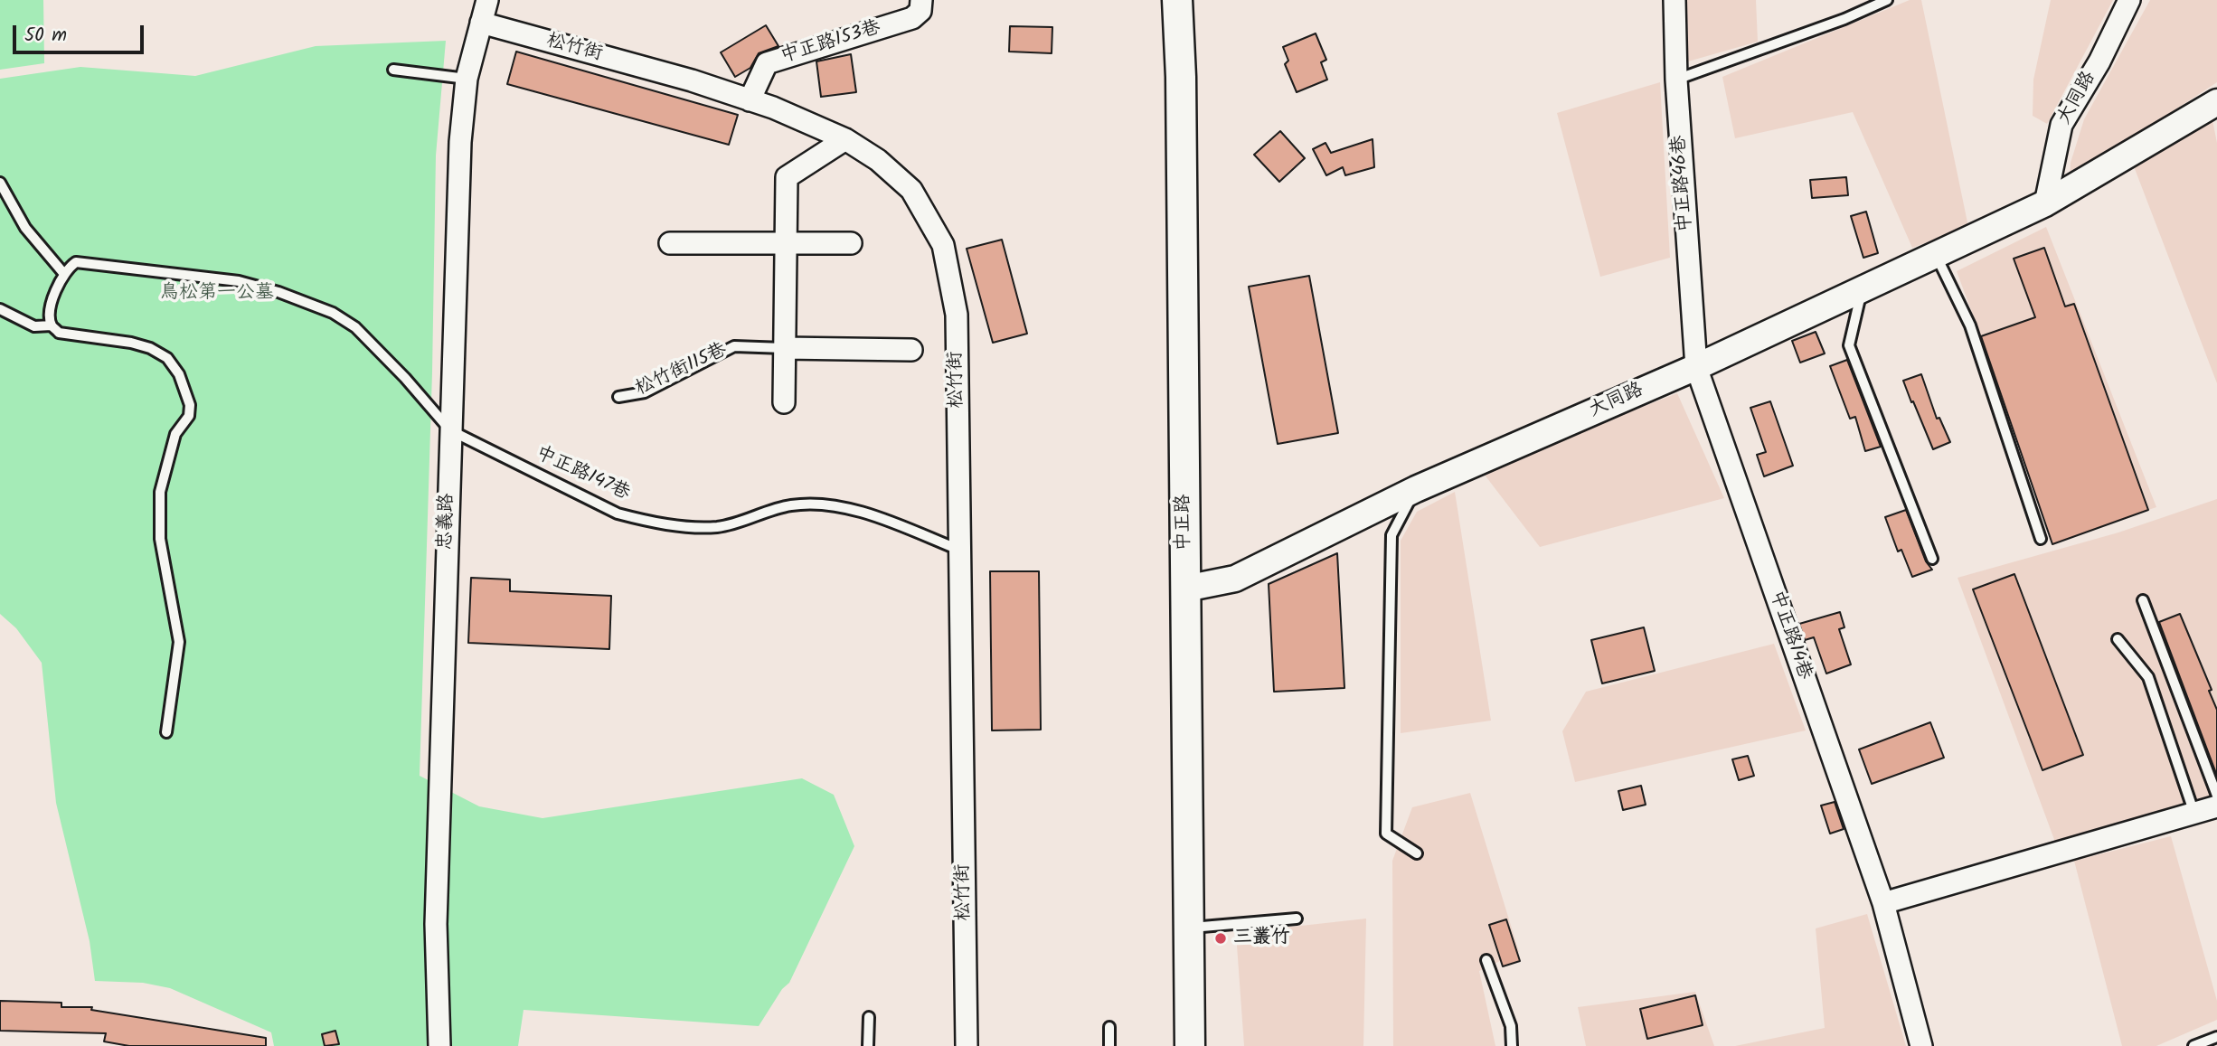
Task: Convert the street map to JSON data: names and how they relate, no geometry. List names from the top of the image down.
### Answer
{
  "streets": {
    "main road": ["中正路"],
    "street": [
      "中正路153巷",
      "松竹街",
      "大同路",
      "中正路46巷",
      "松竹街115巷",
      "忠義路",
      "中正路14巷"
    ],
    "lane": ["中正路147巷"]
  },
  "crossings": [
    ["中正路153巷", "松竹街"],
    ["松竹街", "中正路147巷"],
    ["松竹街", "忠義路"],
    ["大同路", "中正路46巷"],
    ["大同路", "中正路"],
    ["大同路", "中正路14巷"],
    ["中正路46巷", "中正路14巷"],
    ["中正路147巷", "忠義路"]
  ],
  "parks": ["鳥松第一公墓"],
  "places": ["三叢竹"],
  "scale_bar": "50 m"
}
